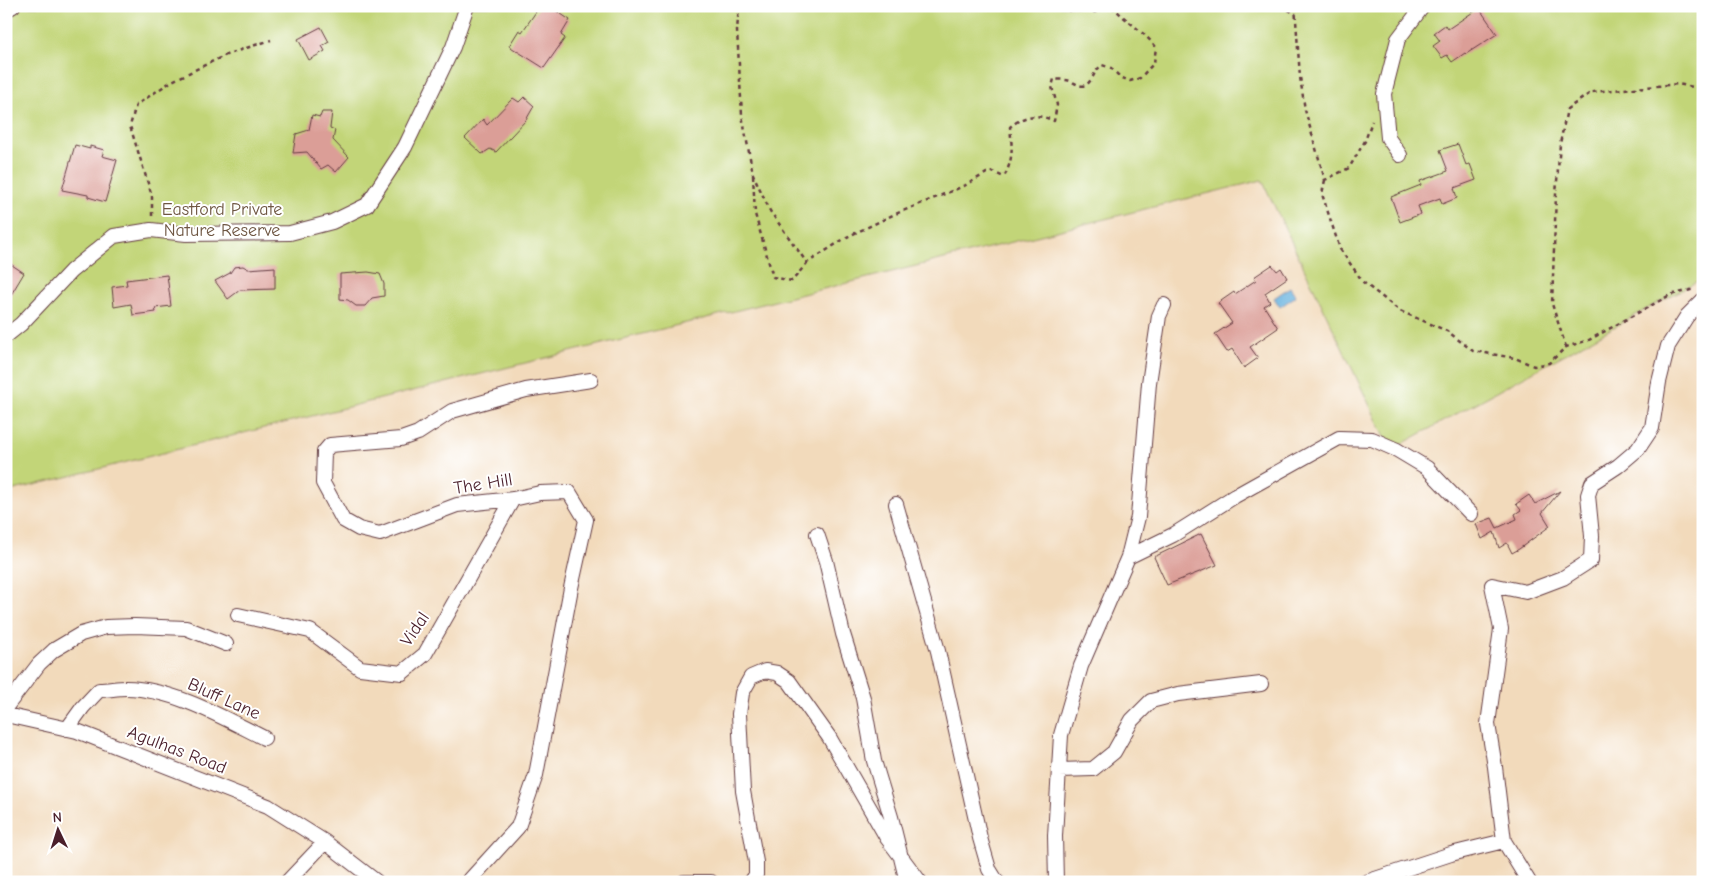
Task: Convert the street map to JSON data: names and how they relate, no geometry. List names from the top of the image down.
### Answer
{
  "streets": {
    "street": [
      "The Hill",
      "Vidal",
      "Bluff Lane",
      "Agulhas Road"
    ]
  },
  "crossings": [
    ["The Hill", "Vidal"],
    ["Bluff Lane", "Agulhas Road"]
  ],
  "parks": ["Eastford Private Nature Reserve"],
  "north": "top"
}
